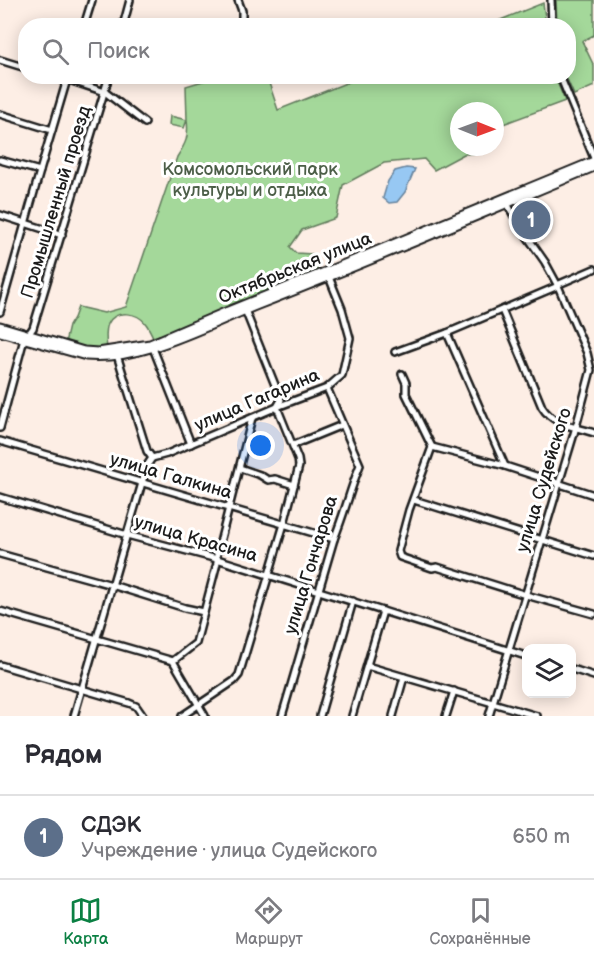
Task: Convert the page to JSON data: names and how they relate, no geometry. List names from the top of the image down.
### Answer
{
  "streets": {
    "main road": ["Октябрьская улица"],
    "street": [
      "Промышленный проезд",
      "улица Гагарина",
      "улица Галкина",
      "улица Судейского",
      "улица Красина",
      "улица Гончарова"
    ]
  },
  "crossings": [
    ["Промышленный проезд", "Октябрьская улица"],
    ["Октябрьская улица", "улица Гагарина"],
    ["Октябрьская улица", "улица Судейского"],
    ["улица Гагарина", "улица Гончарова"],
    ["улица Галкина", "улица Гончарова"],
    ["улица Судейского", "улица Красина"],
    ["улица Красина", "улица Гончарова"]
  ],
  "parks": ["Комсомольский парк культуры и отдыха"],
  "north": "right",
  "page": {
    "search": "Поиск",
    "pins": "1",
    "heading": "Рядом",
    "list": [
      {
        "mark": "1",
        "name": "СДЭК",
        "note": "Учреждение · улица Судейского",
        "value": "650 m"
      }
    ],
    "nav": ["Карта", "Маршрут", "Сохранённые"]
  }
}
